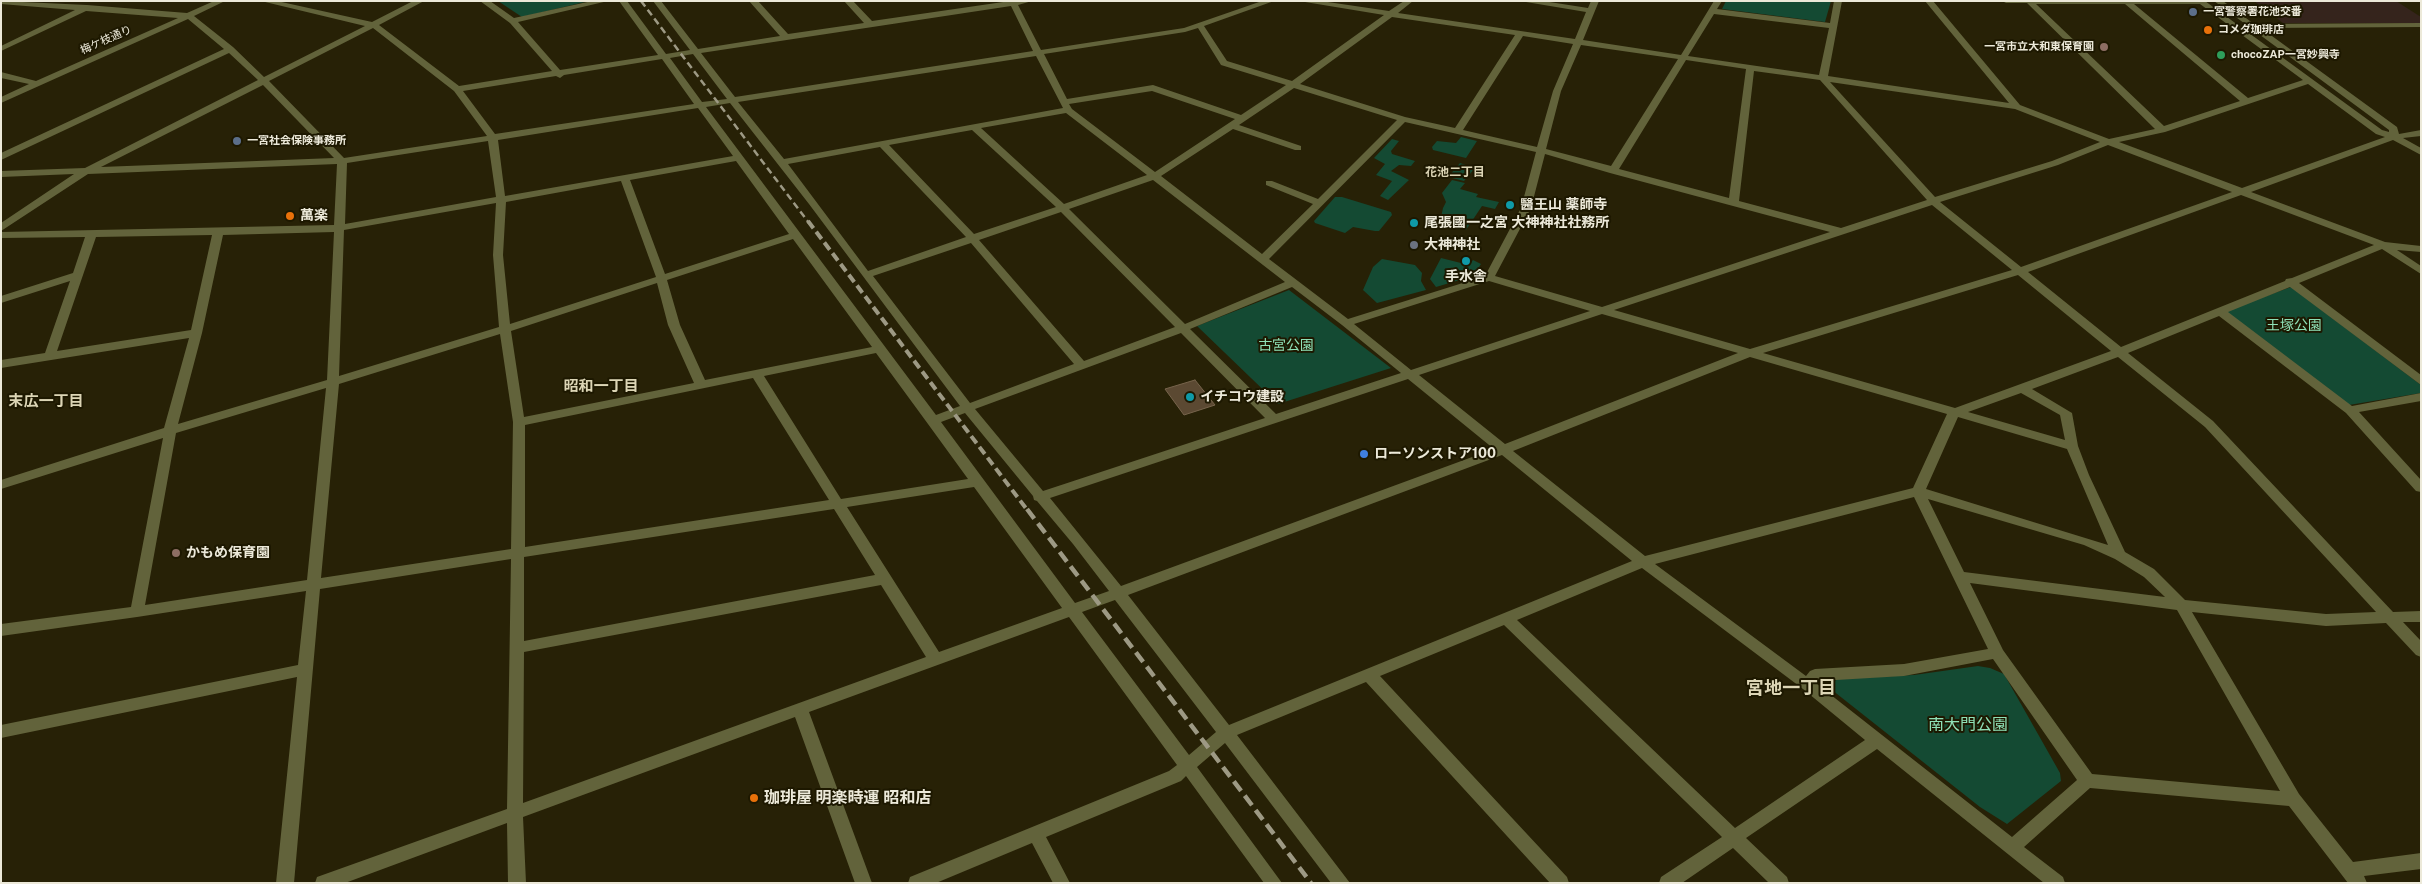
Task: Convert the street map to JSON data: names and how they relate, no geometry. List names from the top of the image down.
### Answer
{
  "streets": {
    "street": ["梅ケ枝通り"]
  },
  "districts": [
    "花池二丁目",
    "昭和一丁目",
    "末広一丁目",
    "宮地一丁目"
  ],
  "parks": ["王塚公園", "古宮公園", "南大門公園"],
  "places": [
    "一宮警察署花池交番",
    "コメダ珈琲店",
    "一宮市立大和東保育園",
    "chocoZAP一宮妙興寺",
    "一宮社会保険事務所",
    "醫王山 薬師寺",
    "萬楽",
    "尾張國一之宮 大神神社社務所",
    "大神神社",
    "手水舎",
    "イチコウ建設",
    "ローソンストア100",
    "かもめ保育園",
    "珈琲屋 明楽時運 昭和店"
  ]
}
